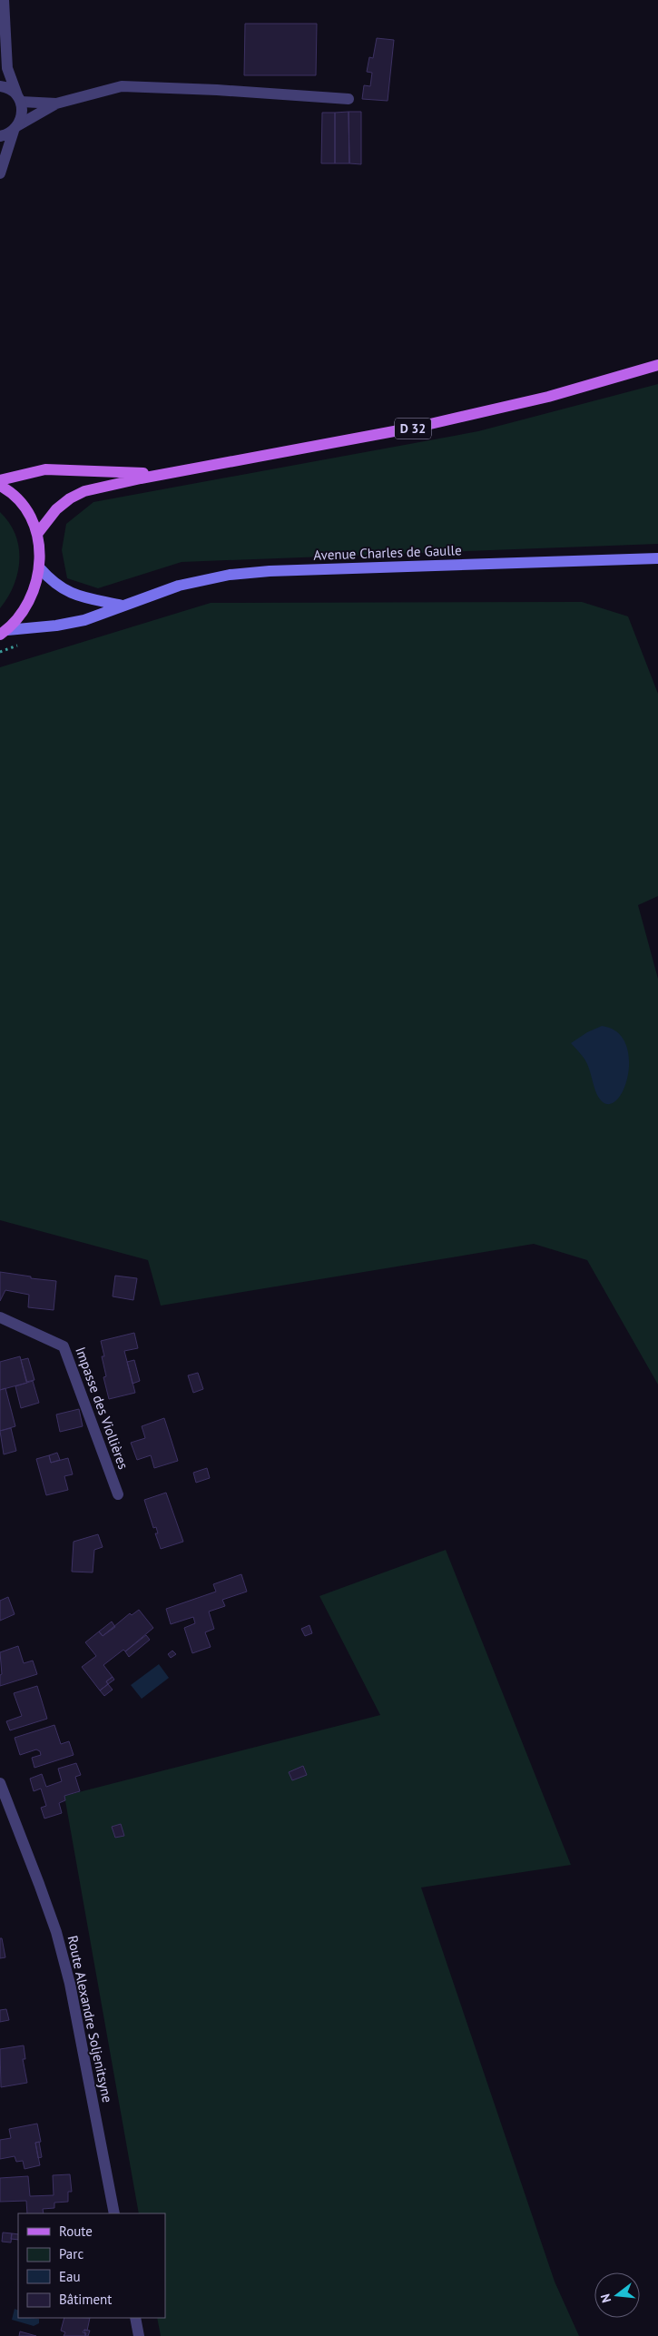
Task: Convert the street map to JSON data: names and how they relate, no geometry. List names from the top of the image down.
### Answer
{
  "streets": {
    "main road": ["D 32", "Avenue Charles de Gaulle"],
    "street": ["Impasse des Viollières", "Route Alexandre Soljenitsyne"]
  },
  "legend": [
    "Route",
    "Parc",
    "Eau",
    "Bâtiment"
  ],
  "north": "left"
}
